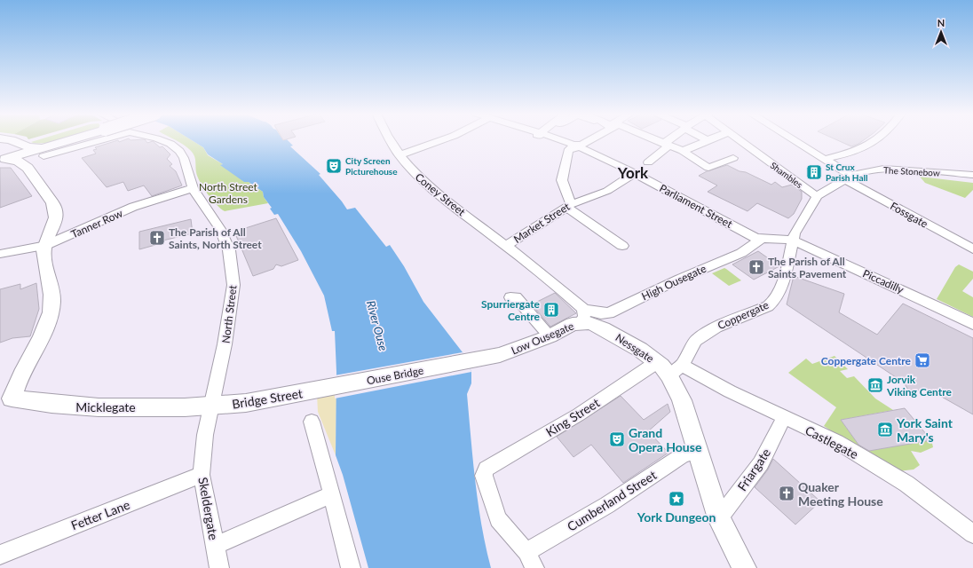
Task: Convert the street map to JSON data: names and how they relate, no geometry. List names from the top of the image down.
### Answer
{
  "streets": {
    "main road": [
      "Low Ousegate",
      "Nessgate",
      "Ouse Bridge",
      "Bridge Street",
      "Micklegate"
    ],
    "street": [
      "The Stonebow",
      "Shambles",
      "Coney Street",
      "Parliament Street",
      "Fossgate",
      "Market Street",
      "Tanner Row",
      "Piccadilly",
      "High Ousegate",
      "North Street",
      "Coppergate",
      "King Street",
      "Castlegate",
      "Friargate",
      "Cumberland Street",
      "Skeldergate",
      "Fetter Lane"
    ]
  },
  "crossings": [
    ["The Stonebow", "Shambles"],
    ["The Stonebow", "Fossgate"],
    ["The Stonebow", "Coppergate"],
    ["Shambles", "Coppergate"],
    ["Coney Street", "Market Street"],
    ["Coney Street", "High Ousegate"],
    ["Coney Street", "Low Ousegate"],
    ["Coney Street", "Nessgate"],
    ["Parliament Street", "Market Street"],
    ["Parliament Street", "Piccadilly"],
    ["Parliament Street", "High Ousegate"],
    ["Parliament Street", "Coppergate"],
    ["Tanner Row", "North Street"],
    ["Piccadilly", "Coppergate"],
    ["High Ousegate", "Low Ousegate"],
    ["High Ousegate", "Nessgate"],
    ["North Street", "Bridge Street"],
    ["North Street", "Micklegate"],
    ["North Street", "Skeldergate"],
    ["Coppergate", "Nessgate"],
    ["Coppergate", "King Street"],
    ["Coppergate", "Castlegate"],
    ["Low Ousegate", "Nessgate"],
    ["Low Ousegate", "Ouse Bridge"],
    ["Nessgate", "King Street"],
    ["Nessgate", "Castlegate"],
    ["Ouse Bridge", "Bridge Street"],
    ["Bridge Street", "Micklegate"],
    ["Bridge Street", "Skeldergate"],
    ["Micklegate", "Skeldergate"],
    ["King Street", "Castlegate"],
    ["King Street", "Cumberland Street"],
    ["Castlegate", "Friargate"],
    ["Skeldergate", "Fetter Lane"]
  ],
  "districts": ["York"],
  "water": ["River Ouse"],
  "parks": ["North Street Gardens"],
  "places": {
    "theatre": ["City Screen Picturehouse", "Grand Opera House"],
    "building": ["St Crux Parish Hall", "Spurriergate Centre"],
    "church": ["The Parish of All Saints, North Street", "The Parish of All Saints Pavement", "Quaker Meeting House"],
    "supermarket": ["Coppergate Centre"],
    "museum": ["Jorvik Viking Centre", "York Saint Mary's"],
    "place": ["York Dungeon"]
  },
  "north": "top"
}
